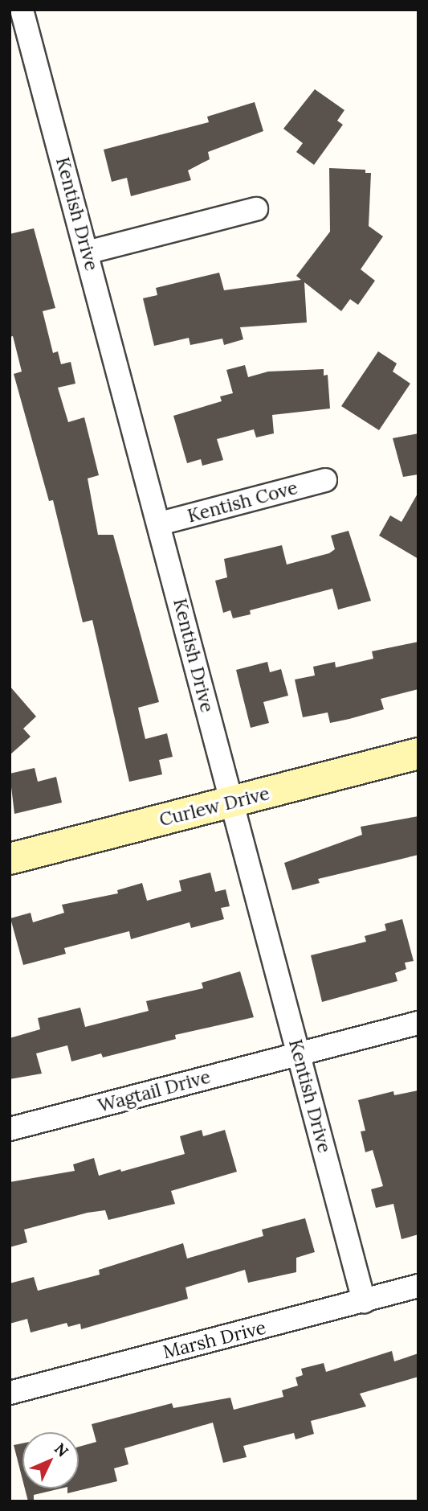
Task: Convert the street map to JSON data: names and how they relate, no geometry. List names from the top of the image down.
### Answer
{
  "streets": {
    "street": [
      "Kentish Drive",
      "Kentish Cove",
      "Curlew Drive",
      "Wagtail Drive",
      "Marsh Drive"
    ]
  },
  "crossings": [
    ["Kentish Drive", "Kentish Cove"],
    ["Kentish Drive", "Curlew Drive"],
    ["Kentish Drive", "Wagtail Drive"],
    ["Kentish Drive", "Marsh Drive"]
  ],
  "north": "top right"
}
